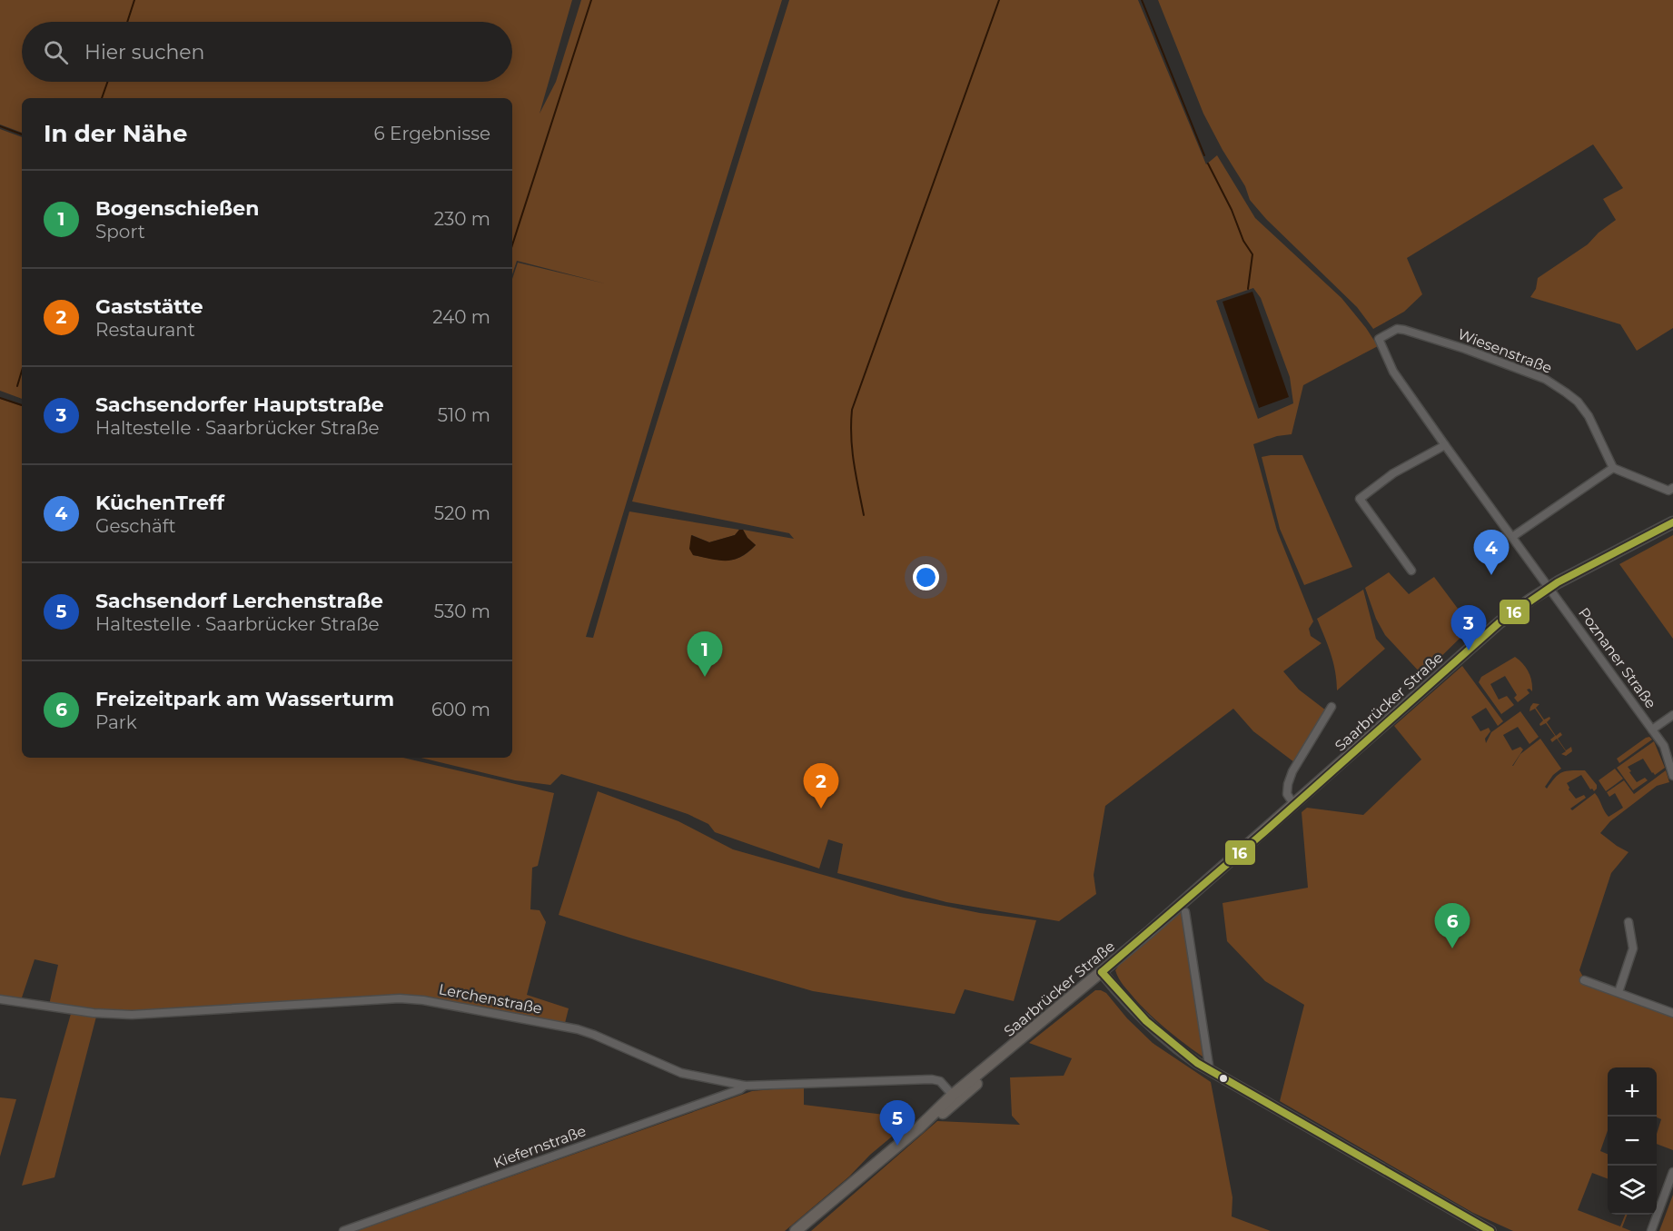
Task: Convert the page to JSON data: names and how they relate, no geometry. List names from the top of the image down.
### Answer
{
  "streets": {
    "main road": ["Saarbrücker Straße"],
    "street": [
      "Wiesenstraße",
      "Poznaner Straße",
      "Lerchenstraße",
      "Kiefernstraße"
    ]
  },
  "crossings": [
    ["Wiesenstraße", "Poznaner Straße"],
    ["Poznaner Straße", "Saarbrücker Straße"],
    ["Saarbrücker Straße", "Lerchenstraße"],
    ["Lerchenstraße", "Kiefernstraße"]
  ],
  "lines": ["transit line 16"],
  "page": {
    "search": "Hier suchen",
    "heading": ["In der Nähe", "6 Ergebnisse"],
    "list": [
      {
        "mark": "1",
        "name": "Bogenschießen",
        "note": "Sport",
        "value": "230 m"
      },
      {
        "mark": "2",
        "name": "Gaststätte",
        "note": "Restaurant",
        "value": "240 m"
      },
      {
        "mark": "3",
        "name": "Sachsendorfer Hauptstraße",
        "note": "Haltestelle · Saarbrücker Straße",
        "value": "510 m"
      },
      {
        "mark": "4",
        "name": "KüchenTreff",
        "note": "Geschäft",
        "value": "520 m"
      },
      {
        "mark": "5",
        "name": "Sachsendorf Lerchenstraße",
        "note": "Haltestelle · Saarbrücker Straße",
        "value": "530 m"
      },
      {
        "mark": "6",
        "name": "Freizeitpark am Wasserturm",
        "note": "Park",
        "value": "600 m"
      }
    ],
    "pins": [
      "4",
      "3",
      "1",
      "2",
      "6",
      "5"
    ],
    "map_buttons": ["+", "−"]
  }
}
